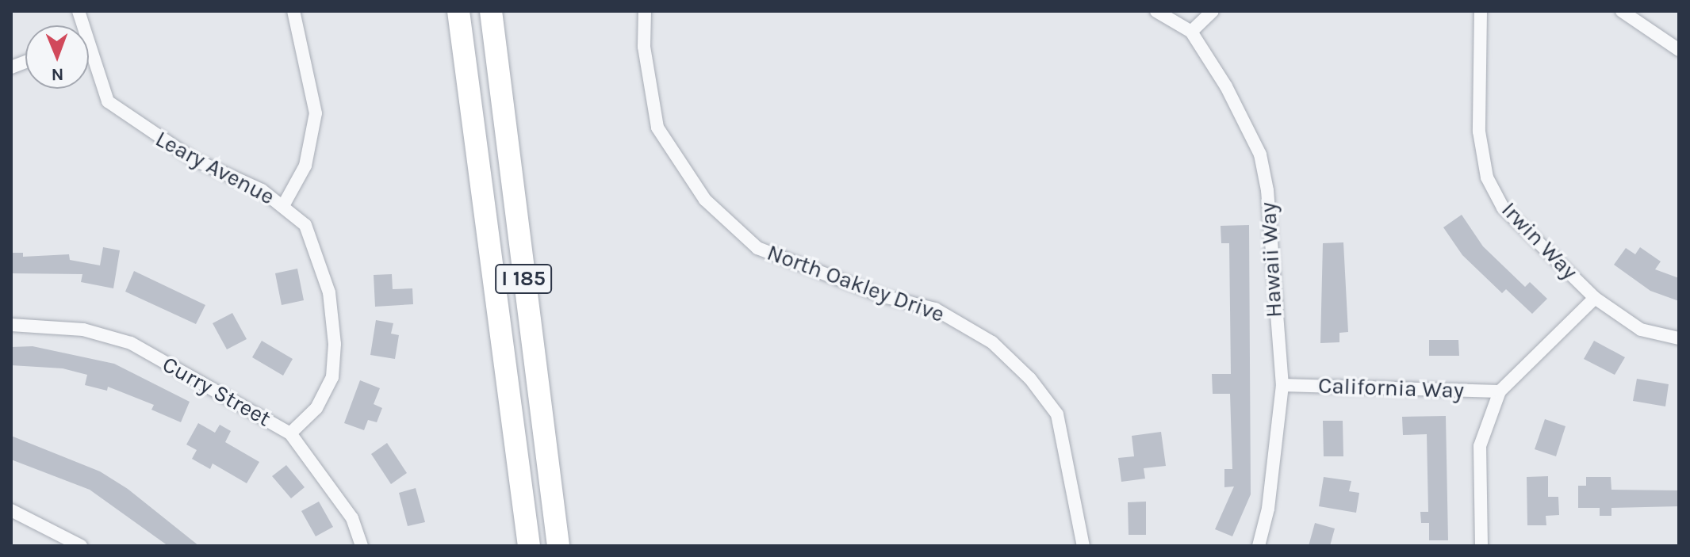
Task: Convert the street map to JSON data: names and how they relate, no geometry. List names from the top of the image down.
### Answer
{
  "streets": {
    "highway": ["I 185"],
    "street": [
      "Leary Avenue",
      "Irwin Way",
      "Hawaii Way",
      "North Oakley Drive",
      "California Way",
      "Curry Street"
    ]
  },
  "crossings": [
    ["Leary Avenue", "Curry Street"],
    ["Hawaii Way", "California Way"]
  ],
  "north": "bottom"
}
